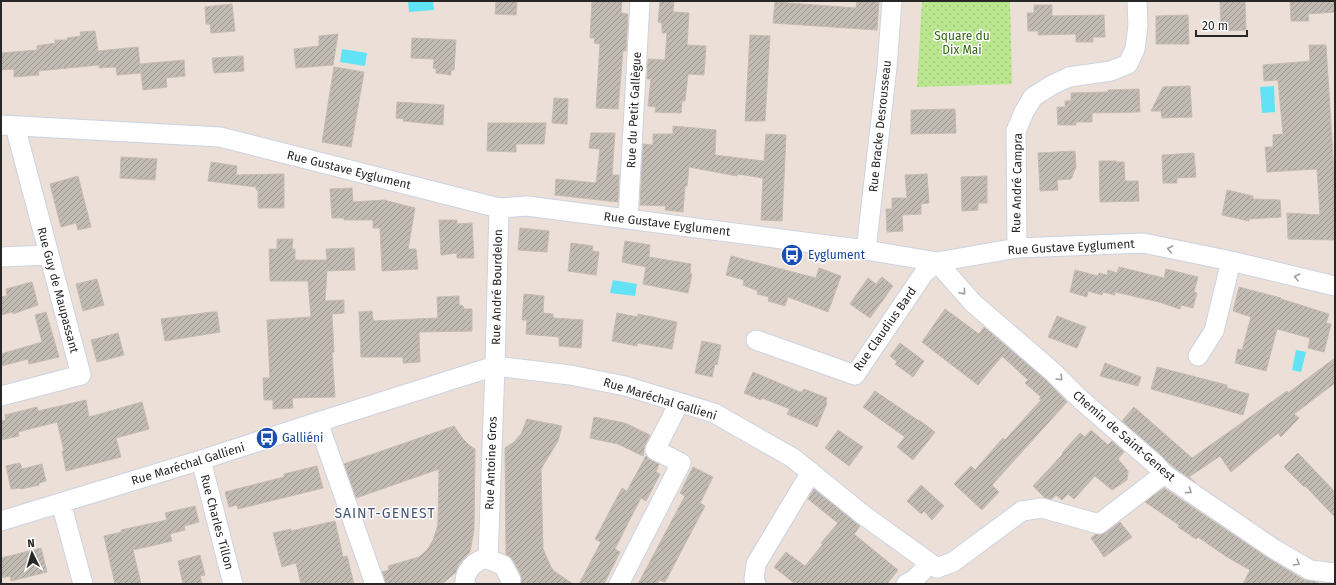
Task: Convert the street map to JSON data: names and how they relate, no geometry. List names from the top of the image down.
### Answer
{
  "streets": {
    "street": [
      "Rue du Petit Gallègue",
      "Rue Bracke Desrousseau",
      "Rue Gustave Eyglument",
      "Rue André Campra",
      "Rue André Bourdelon",
      "Rue Guy de Maupassant",
      "Rue Claudius Bard",
      "Rue Maréchal Gallieni",
      "Chemin de Saint-Genest",
      "Rue Antoine Gros",
      "Rue Charles Tillon"
    ]
  },
  "crossings": [
    ["Rue du Petit Gallègue", "Rue Gustave Eyglument"],
    ["Rue Bracke Desrousseau", "Rue Gustave Eyglument"],
    ["Rue Gustave Eyglument", "Rue André Campra"],
    ["Rue Gustave Eyglument", "Rue André Bourdelon"],
    ["Rue Gustave Eyglument", "Rue Guy de Maupassant"],
    ["Rue Gustave Eyglument", "Rue Claudius Bard"],
    ["Rue Gustave Eyglument", "Chemin de Saint-Genest"],
    ["Rue André Bourdelon", "Rue Maréchal Gallieni"],
    ["Rue André Bourdelon", "Rue Antoine Gros"],
    ["Rue Claudius Bard", "Chemin de Saint-Genest"],
    ["Rue Maréchal Gallieni", "Rue Antoine Gros"],
    ["Rue Maréchal Gallieni", "Rue Charles Tillon"]
  ],
  "one_way": ["Chemin de Saint-Genest"],
  "districts": ["SAINT-GENEST"],
  "parks": ["Square du Dix Mai"],
  "places": {
    "bus stop": ["Eyglument", "Galliéni"]
  },
  "scale_bar": "20 m",
  "north": "top"
}
